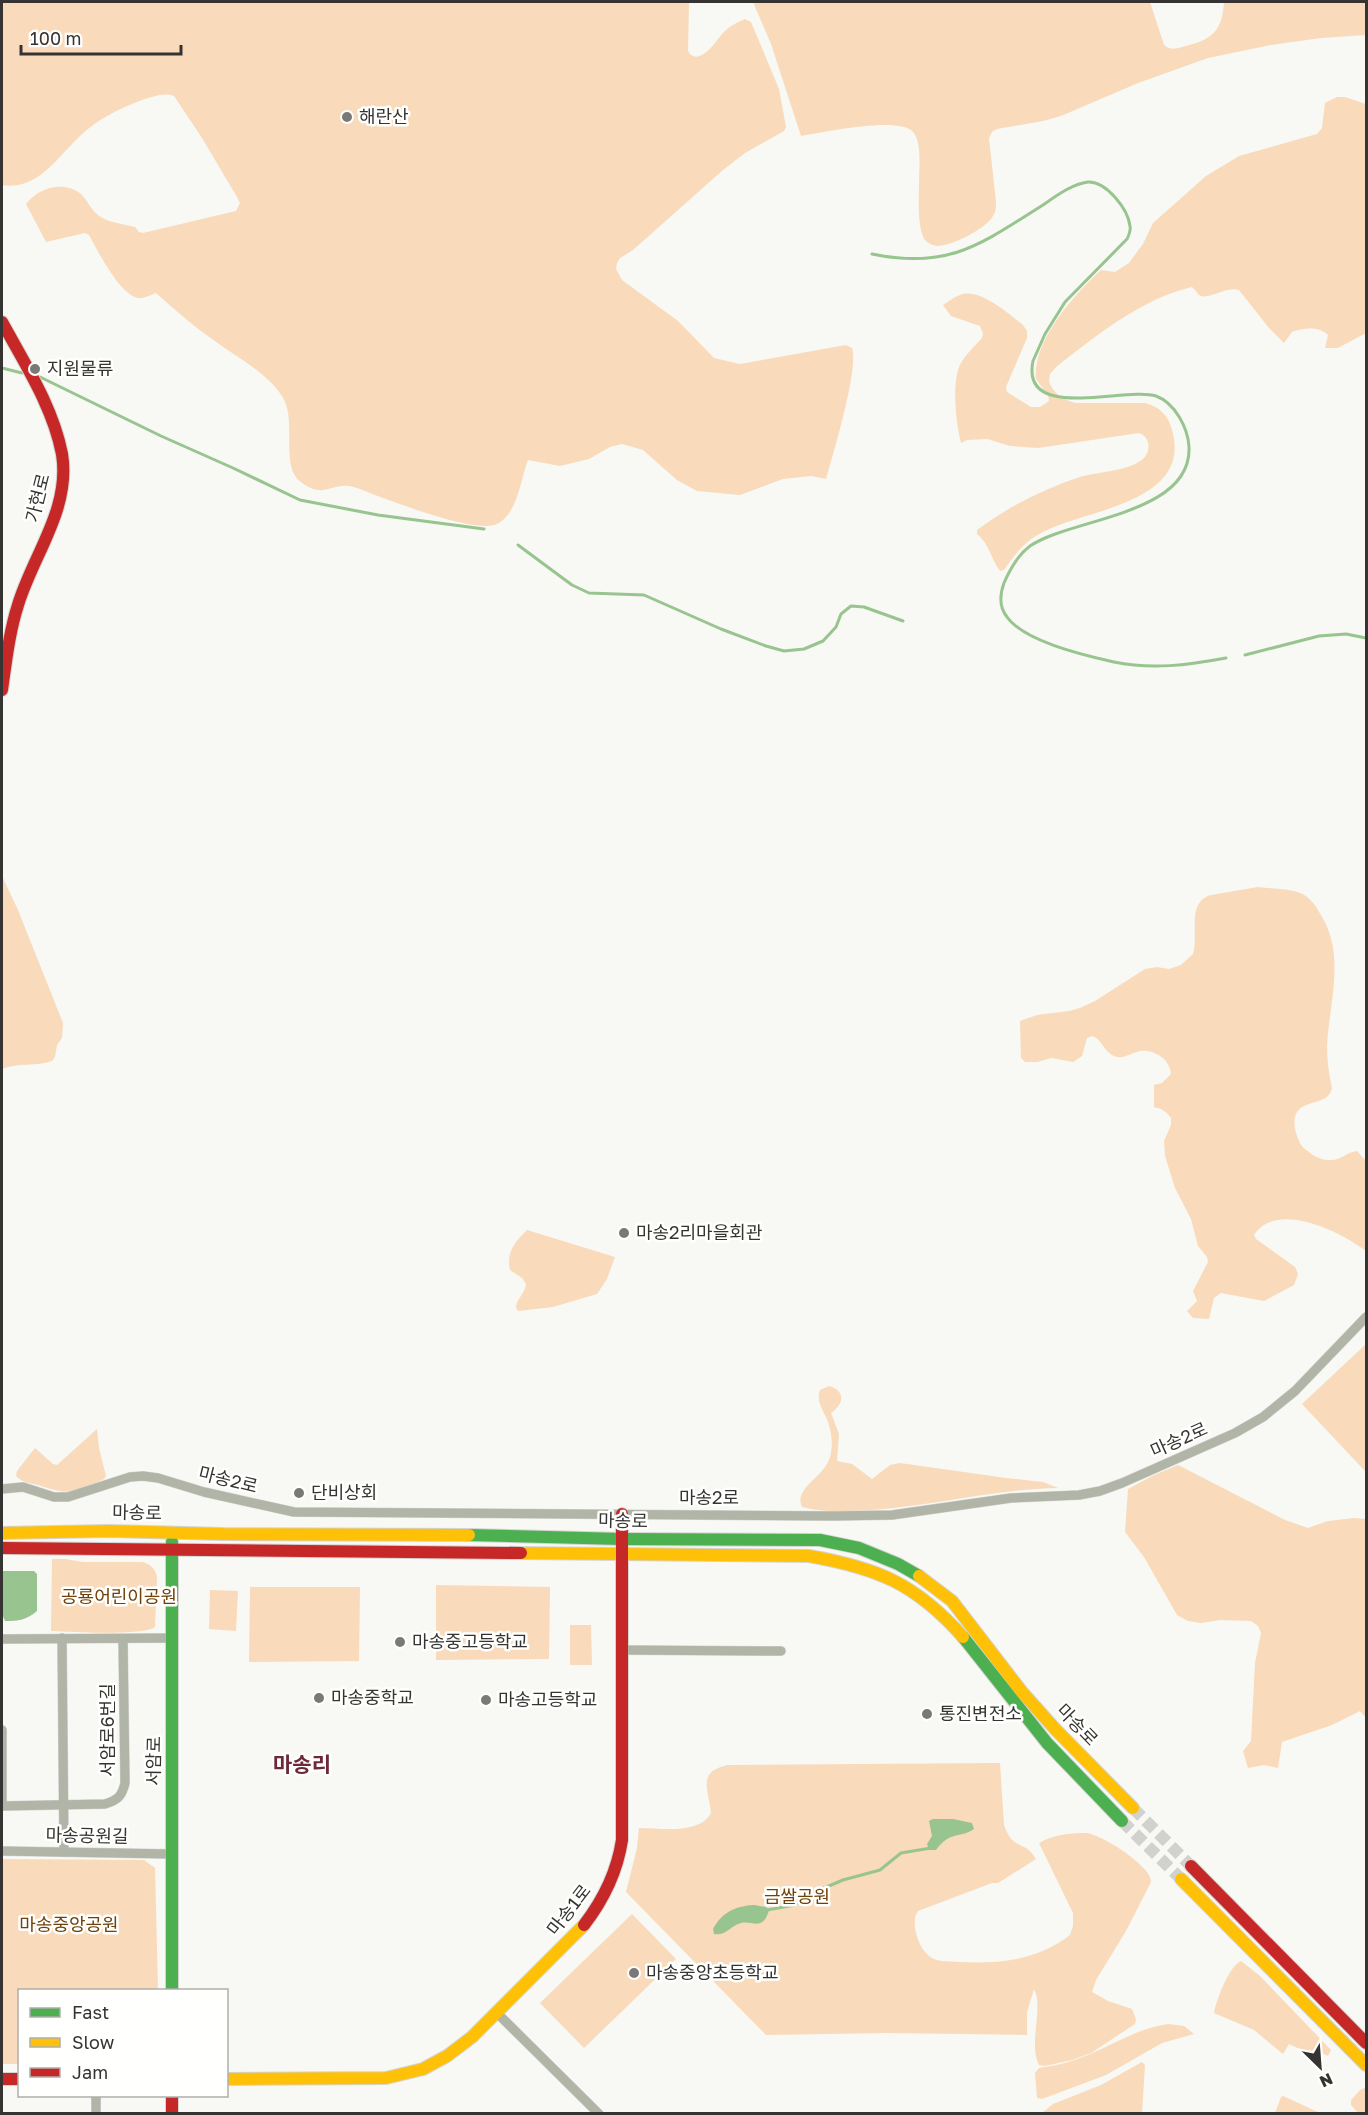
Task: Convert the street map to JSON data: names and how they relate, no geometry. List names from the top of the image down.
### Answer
{
  "streets": {
    "street": [
      "가현로",
      "마송2로",
      "마송로",
      "서암로6번길",
      "서암로",
      "마송공원길",
      "마송1로"
    ]
  },
  "crossings": [
    ["마송2로", "마송1로"],
    ["마송로", "서암로"],
    ["마송로", "마송1로"],
    ["서암로", "마송공원길"]
  ],
  "districts": ["마송리"],
  "parks": ["공룡어린이공원", "금쌀공원", "마송중앙공원"],
  "places": [
    "해란산",
    "지원물류",
    "마송2리마을회관",
    "단비상회",
    "마송중고등학교",
    "마송중학교",
    "마송고등학교",
    "통진변전소",
    "마송중앙초등학교"
  ],
  "legend": ["Fast", "Slow", "Jam"],
  "scale_bar": "100 m",
  "north": "bottom right"
}
